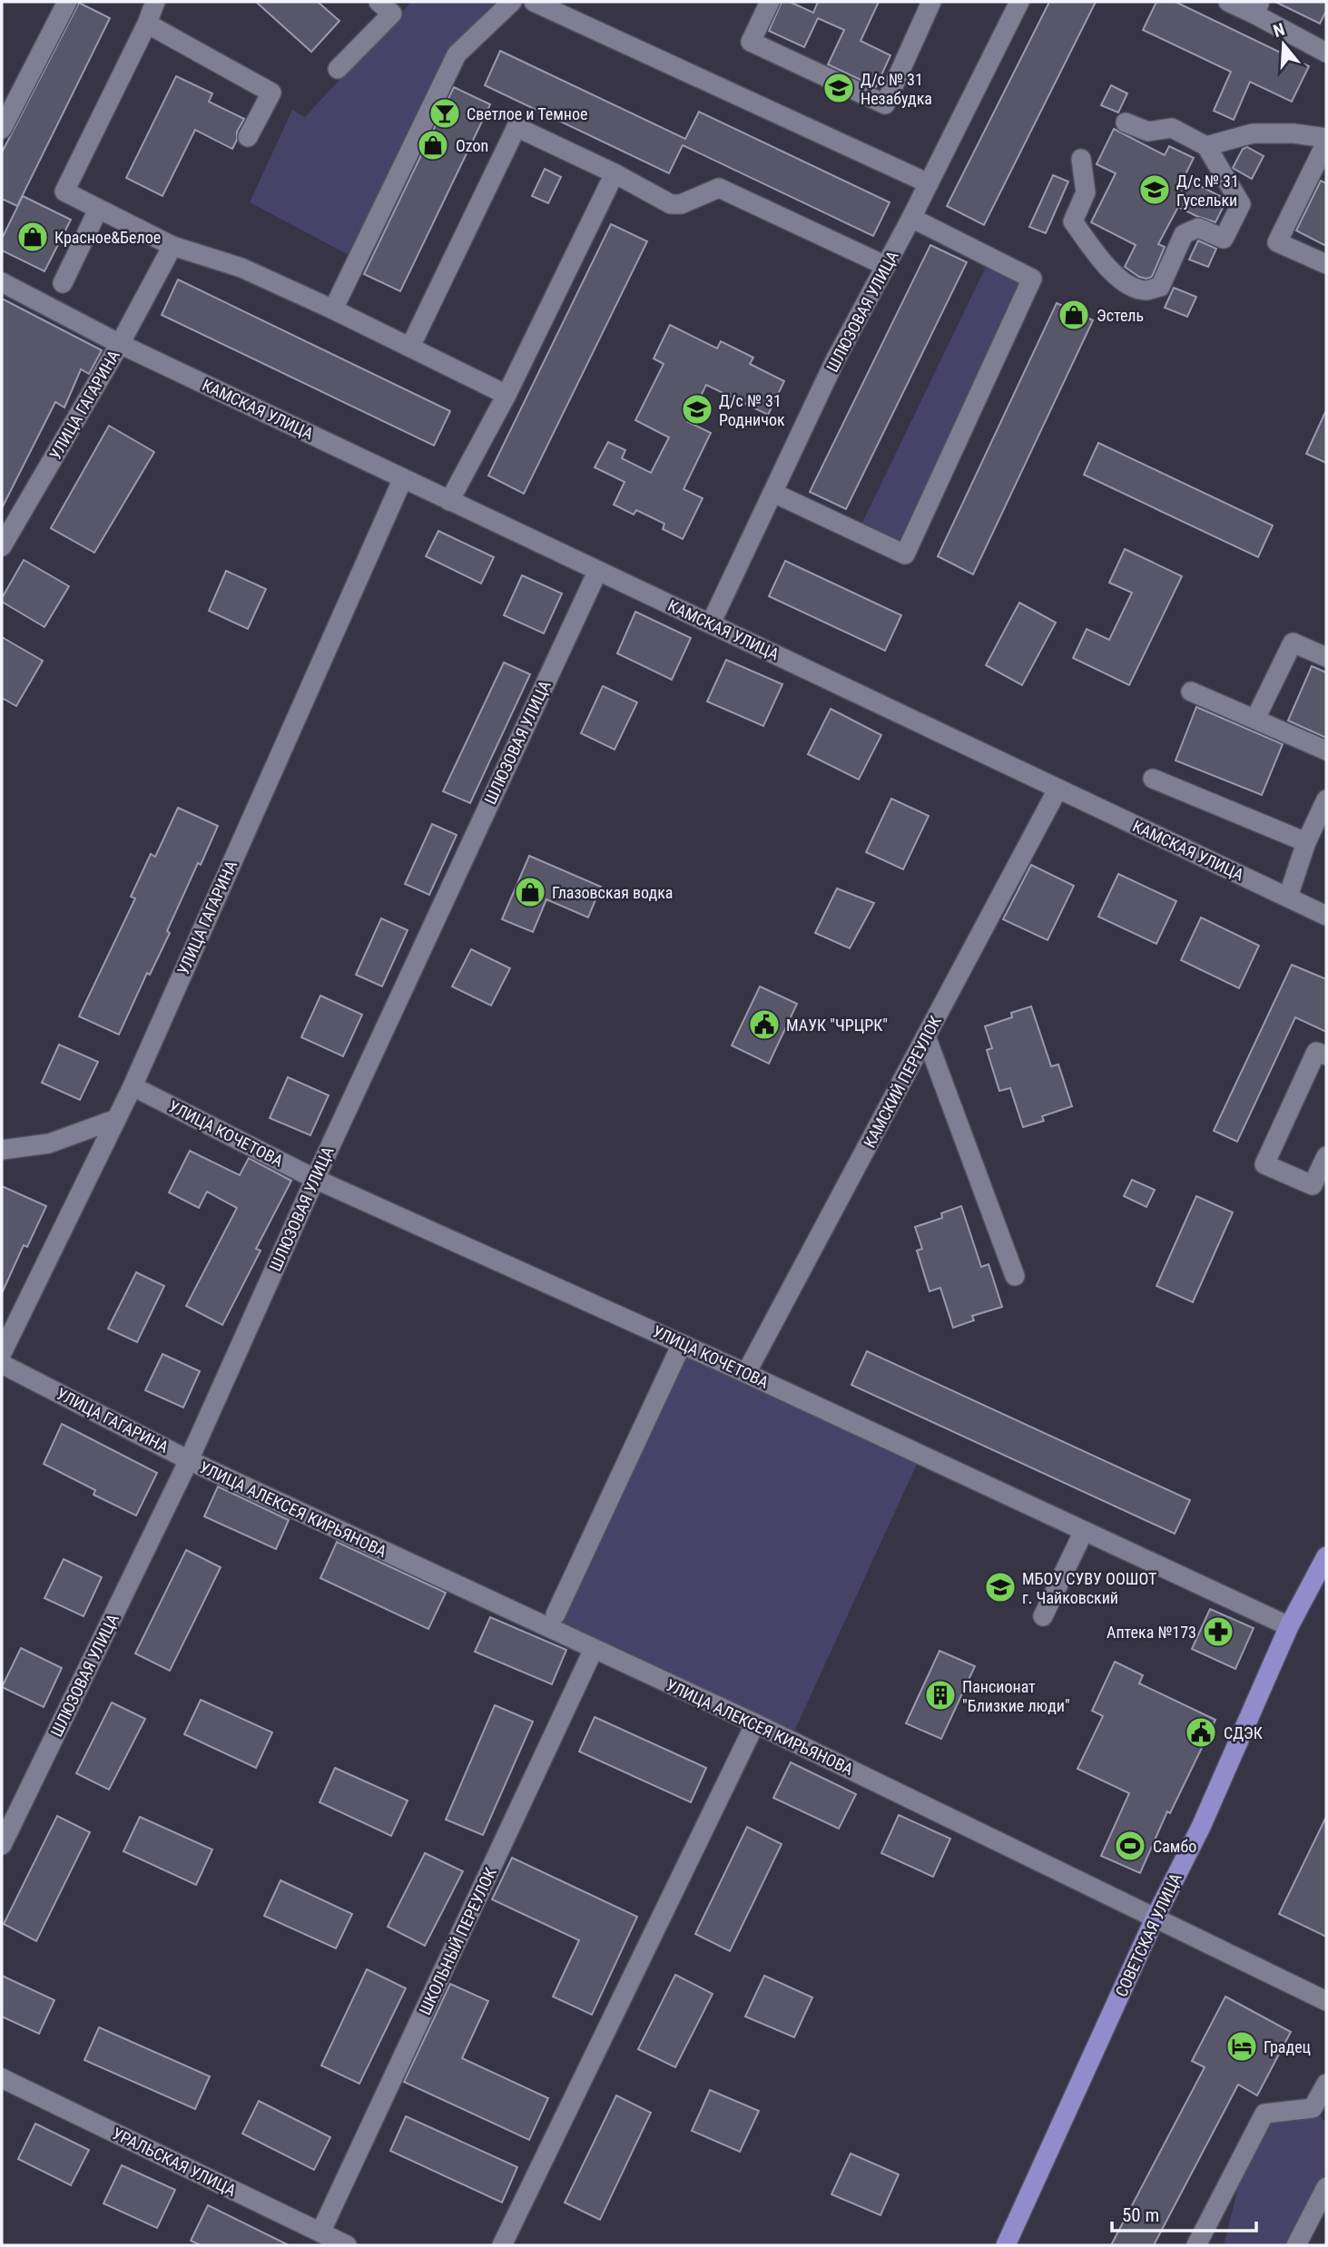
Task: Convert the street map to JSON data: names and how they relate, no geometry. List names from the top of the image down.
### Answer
{
  "streets": {
    "main road": ["СОВЕТСКАЯ УЛИЦА"],
    "street": [
      "ШЛЮЗОВАЯ УЛИЦА",
      "УЛИЦА ГАГАРИНА",
      "КАМСКАЯ УЛИЦА",
      "КАМСКИЙ ПЕРЕУЛОК",
      "УЛИЦА КОЧЕТОВА",
      "УЛИЦА АЛЕКСЕЯ КИРЬЯНОВА",
      "ШКОЛЬНЫЙ ПЕРЕУЛОК",
      "УРАЛЬСКАЯ УЛИЦА"
    ]
  },
  "crossings": [
    ["ШЛЮЗОВАЯ УЛИЦА", "УЛИЦА ГАГАРИНА"],
    ["ШЛЮЗОВАЯ УЛИЦА", "КАМСКАЯ УЛИЦА"],
    ["ШЛЮЗОВАЯ УЛИЦА", "УЛИЦА КОЧЕТОВА"],
    ["ШЛЮЗОВАЯ УЛИЦА", "УЛИЦА АЛЕКСЕЯ КИРЬЯНОВА"],
    ["УЛИЦА ГАГАРИНА", "КАМСКАЯ УЛИЦА"],
    ["УЛИЦА ГАГАРИНА", "УЛИЦА КОЧЕТОВА"],
    ["УЛИЦА ГАГАРИНА", "УЛИЦА АЛЕКСЕЯ КИРЬЯНОВА"],
    ["КАМСКАЯ УЛИЦА", "КАМСКИЙ ПЕРЕУЛОК"],
    ["КАМСКИЙ ПЕРЕУЛОК", "УЛИЦА КОЧЕТОВА"],
    ["УЛИЦА КОЧЕТОВА", "СОВЕТСКАЯ УЛИЦА"],
    ["УЛИЦА АЛЕКСЕЯ КИРЬЯНОВА", "СОВЕТСКАЯ УЛИЦА"],
    ["УЛИЦА АЛЕКСЕЯ КИРЬЯНОВА", "ШКОЛЬНЫЙ ПЕРЕУЛОК"],
    ["ШКОЛЬНЫЙ ПЕРЕУЛОК", "УРАЛЬСКАЯ УЛИЦА"]
  ],
  "places": {
    "school or university": [
      "Д/с № 31 Незабудка",
      "Д/с № 31 Гусельки",
      "Д/с № 31 Родничок",
      "МБОУ СУВУ ООШОТ г. Чайковский"
    ],
    "bar": ["Светлое и Темное"],
    "shop": [
      "Ozon",
      "Красное&Белое",
      "Эстель",
      "Глазовская водка"
    ],
    "public building": ["МАУК \"ЧРЦРК\"", "СДЭК"],
    "pharmacy": ["Аптека №173"],
    "building": ["Пансионат \"Близкие люди\""],
    "sports": ["Самбо"],
    "hotel": ["Градец"]
  },
  "scale_bar": "50 m",
  "north": "top"
}
